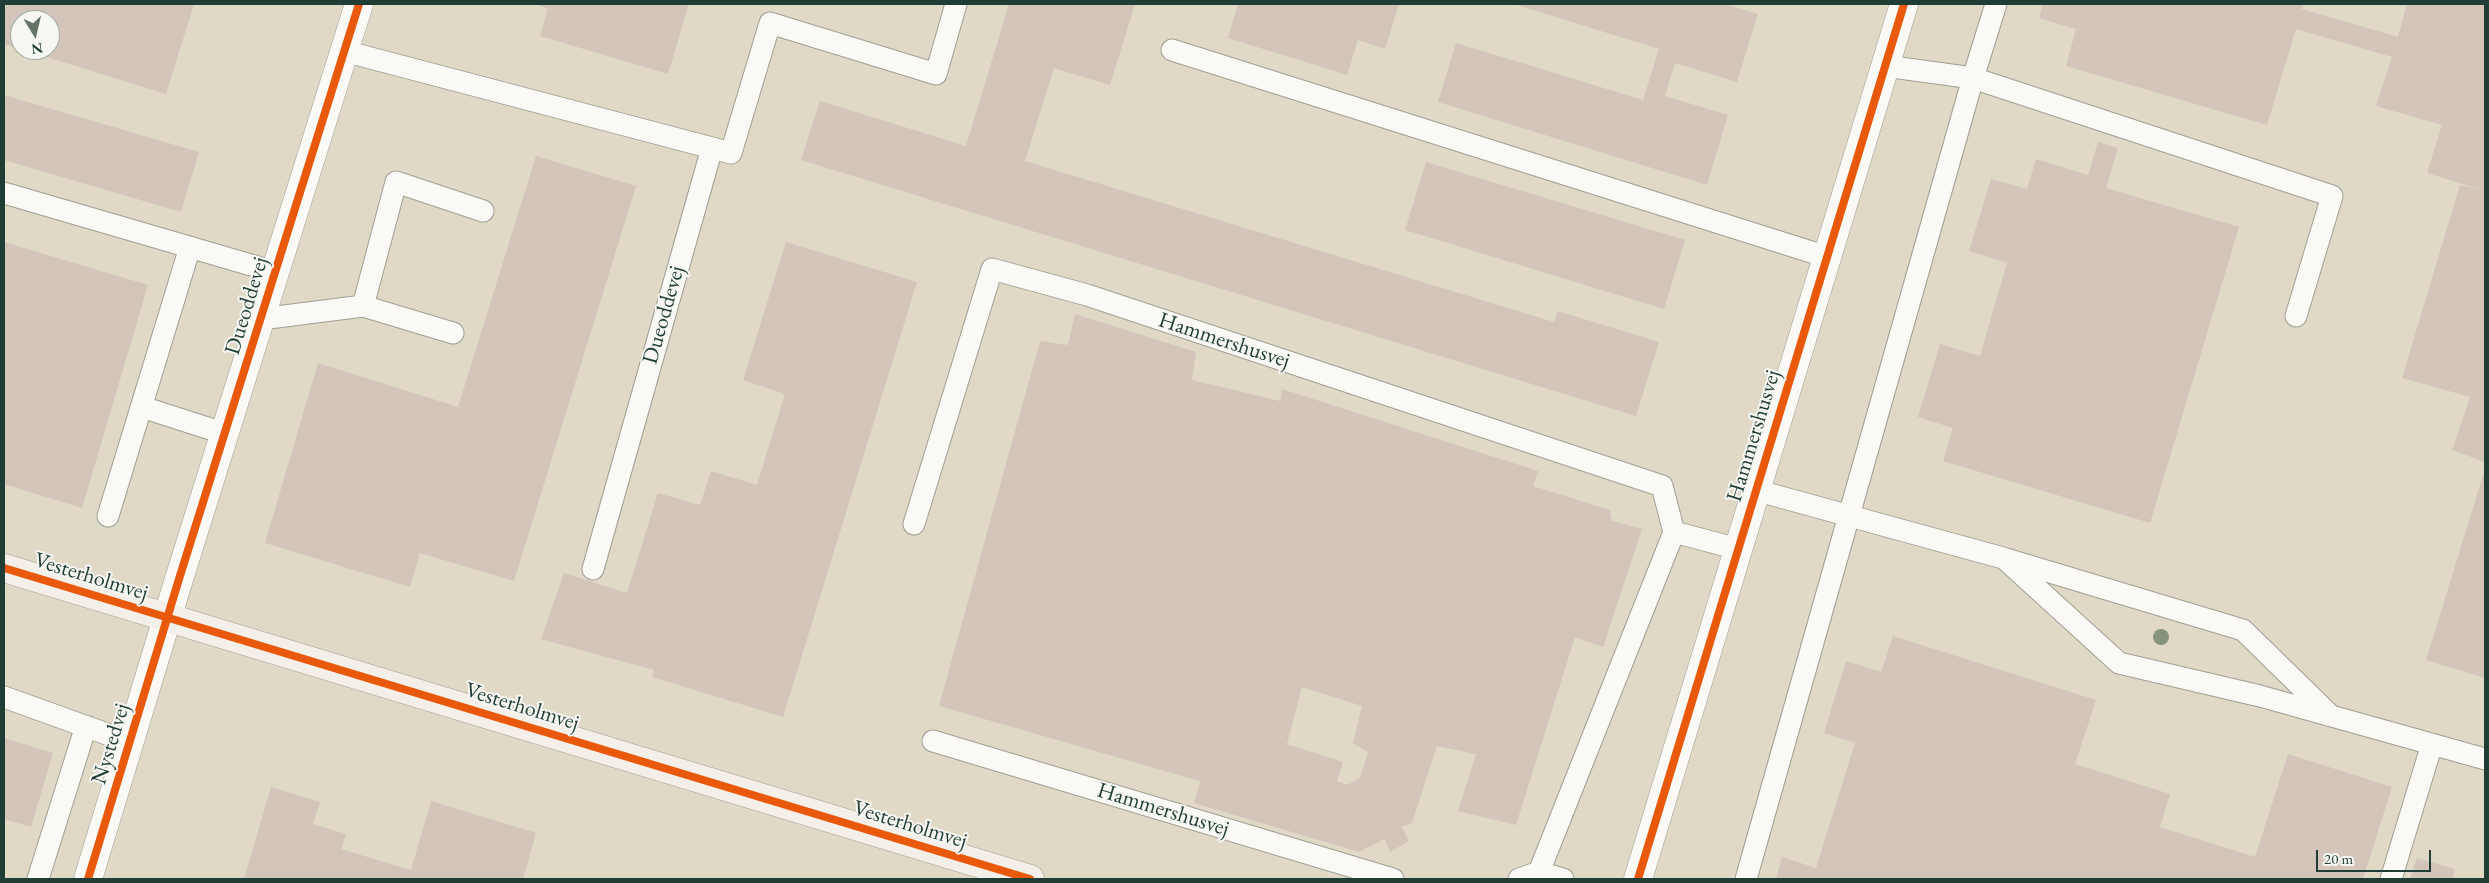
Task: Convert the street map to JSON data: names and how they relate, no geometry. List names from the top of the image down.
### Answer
{
  "streets": {
    "street": [
      "Dueoddevej",
      "Hammershusvej",
      "Vesterholmvej",
      "Nystedvej"
    ]
  },
  "crossings": [
    ["Dueoddevej", "Vesterholmvej"],
    ["Dueoddevej", "Nystedvej"],
    ["Vesterholmvej", "Nystedvej"]
  ],
  "scale_bar": "20 m",
  "north": "bottom"
}
